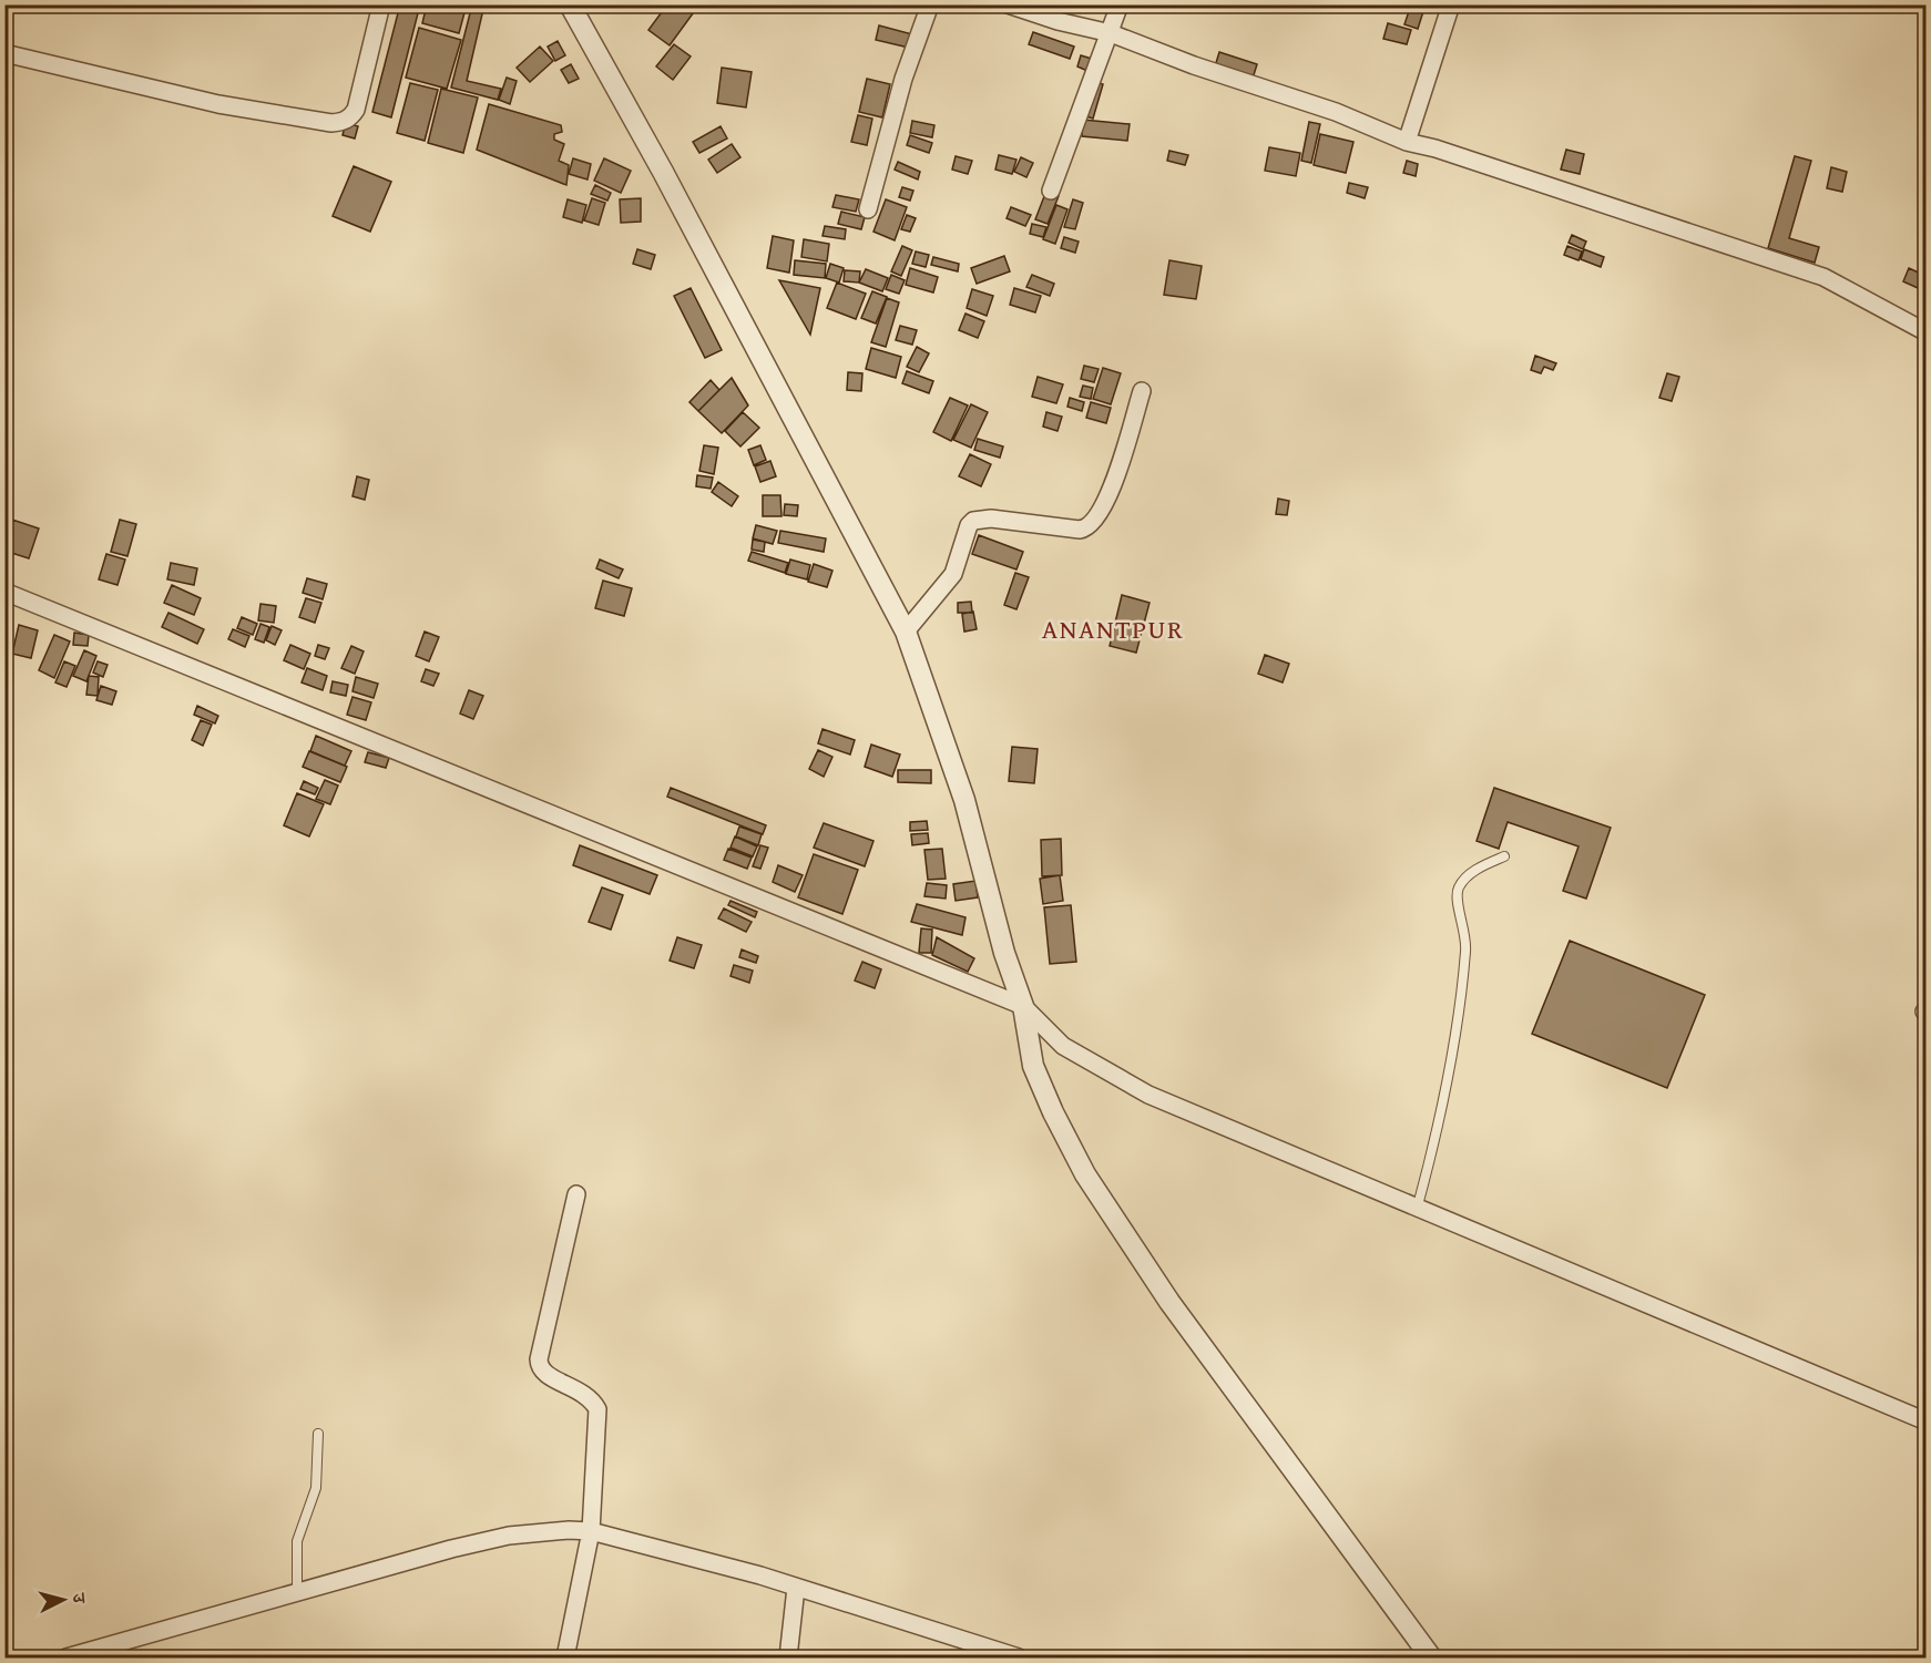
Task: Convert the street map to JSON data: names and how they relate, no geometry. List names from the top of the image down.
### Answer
{
  "districts": ["ANANTPUR"],
  "north": "right"
}
